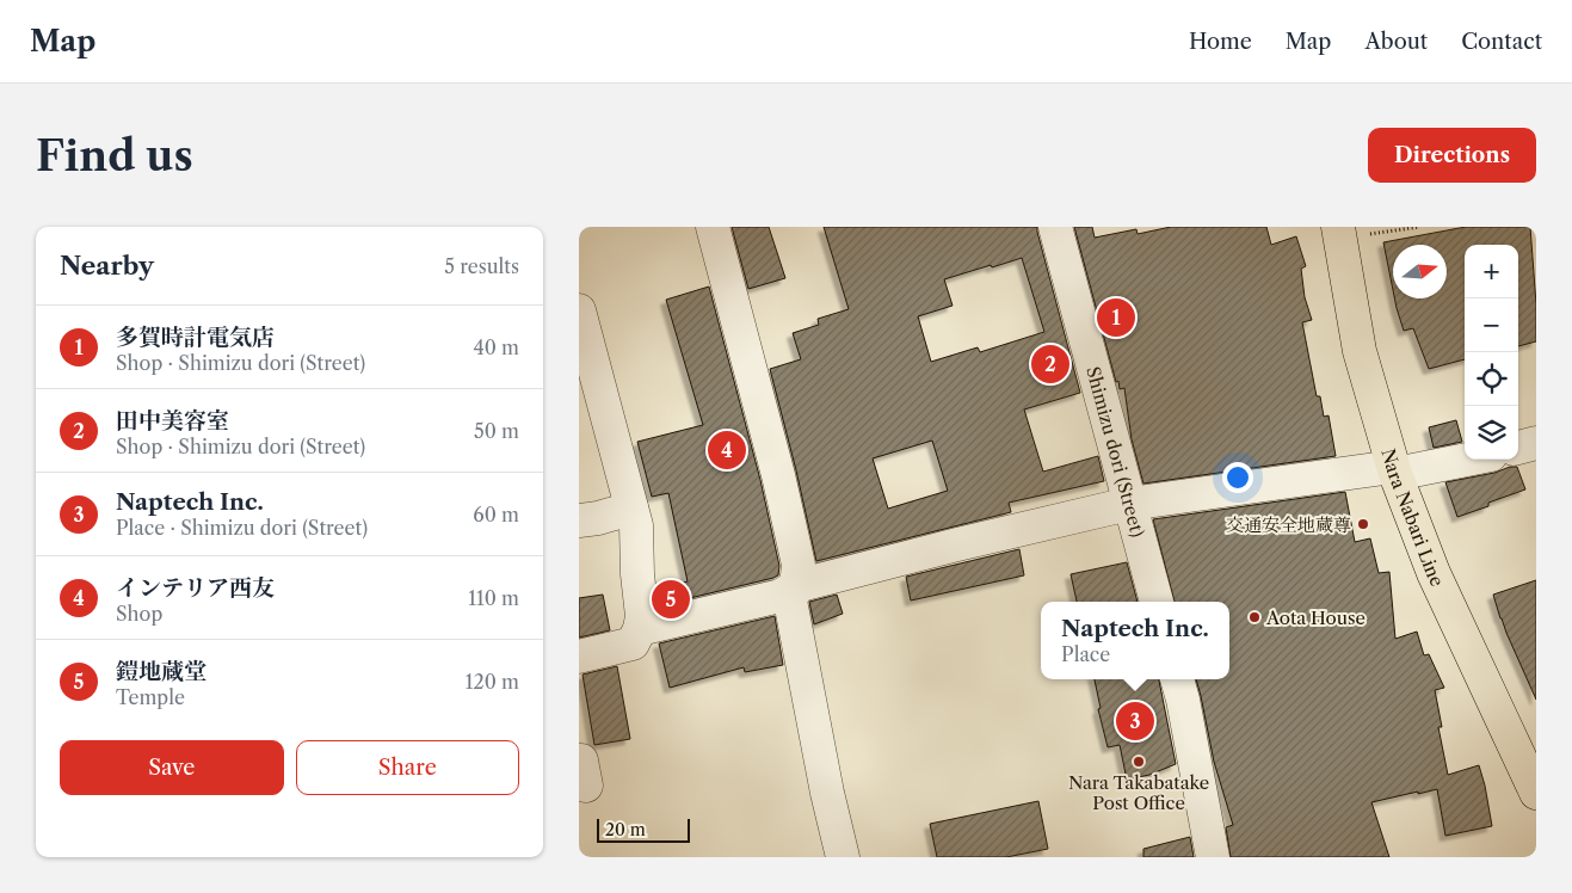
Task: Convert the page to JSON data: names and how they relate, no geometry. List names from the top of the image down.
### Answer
{
  "streets": {
    "main road": ["Nara Nabari Line"],
    "street": ["Shimizu dori (Street)"]
  },
  "places": ["交通安全地蔵尊", "Aota House", "Nara Takabatake Post Office"],
  "scale_bar": "20 m",
  "north": "right",
  "page": {
    "header": "Map",
    "nav": [
      "Home",
      "Map",
      "About",
      "Contact"
    ],
    "buttons": [
      "Directions",
      ["Save", "Share"]
    ],
    "title": "Find us",
    "heading": ["Nearby", "5 results"],
    "map_buttons": ["+", "−"],
    "pins": [
      "1",
      "2",
      "4",
      "5",
      "3"
    ],
    "list": [
      {
        "mark": "1",
        "name": "多賀時計電気店",
        "note": "Shop · Shimizu dori (Street)",
        "value": "40 m"
      },
      {
        "mark": "2",
        "name": "田中美容室",
        "note": "Shop · Shimizu dori (Street)",
        "value": "50 m"
      },
      {
        "mark": "3",
        "name": "Naptech Inc.",
        "note": "Place · Shimizu dori (Street)",
        "value": "60 m"
      },
      {
        "mark": "4",
        "name": "インテリア西友",
        "note": "Shop",
        "value": "110 m"
      },
      {
        "mark": "5",
        "name": "鎧地蔵堂",
        "note": "Temple",
        "value": "120 m"
      }
    ],
    "popup": ["Naptech Inc.", "Place"],
    "scale": "20 m"
  }
}
